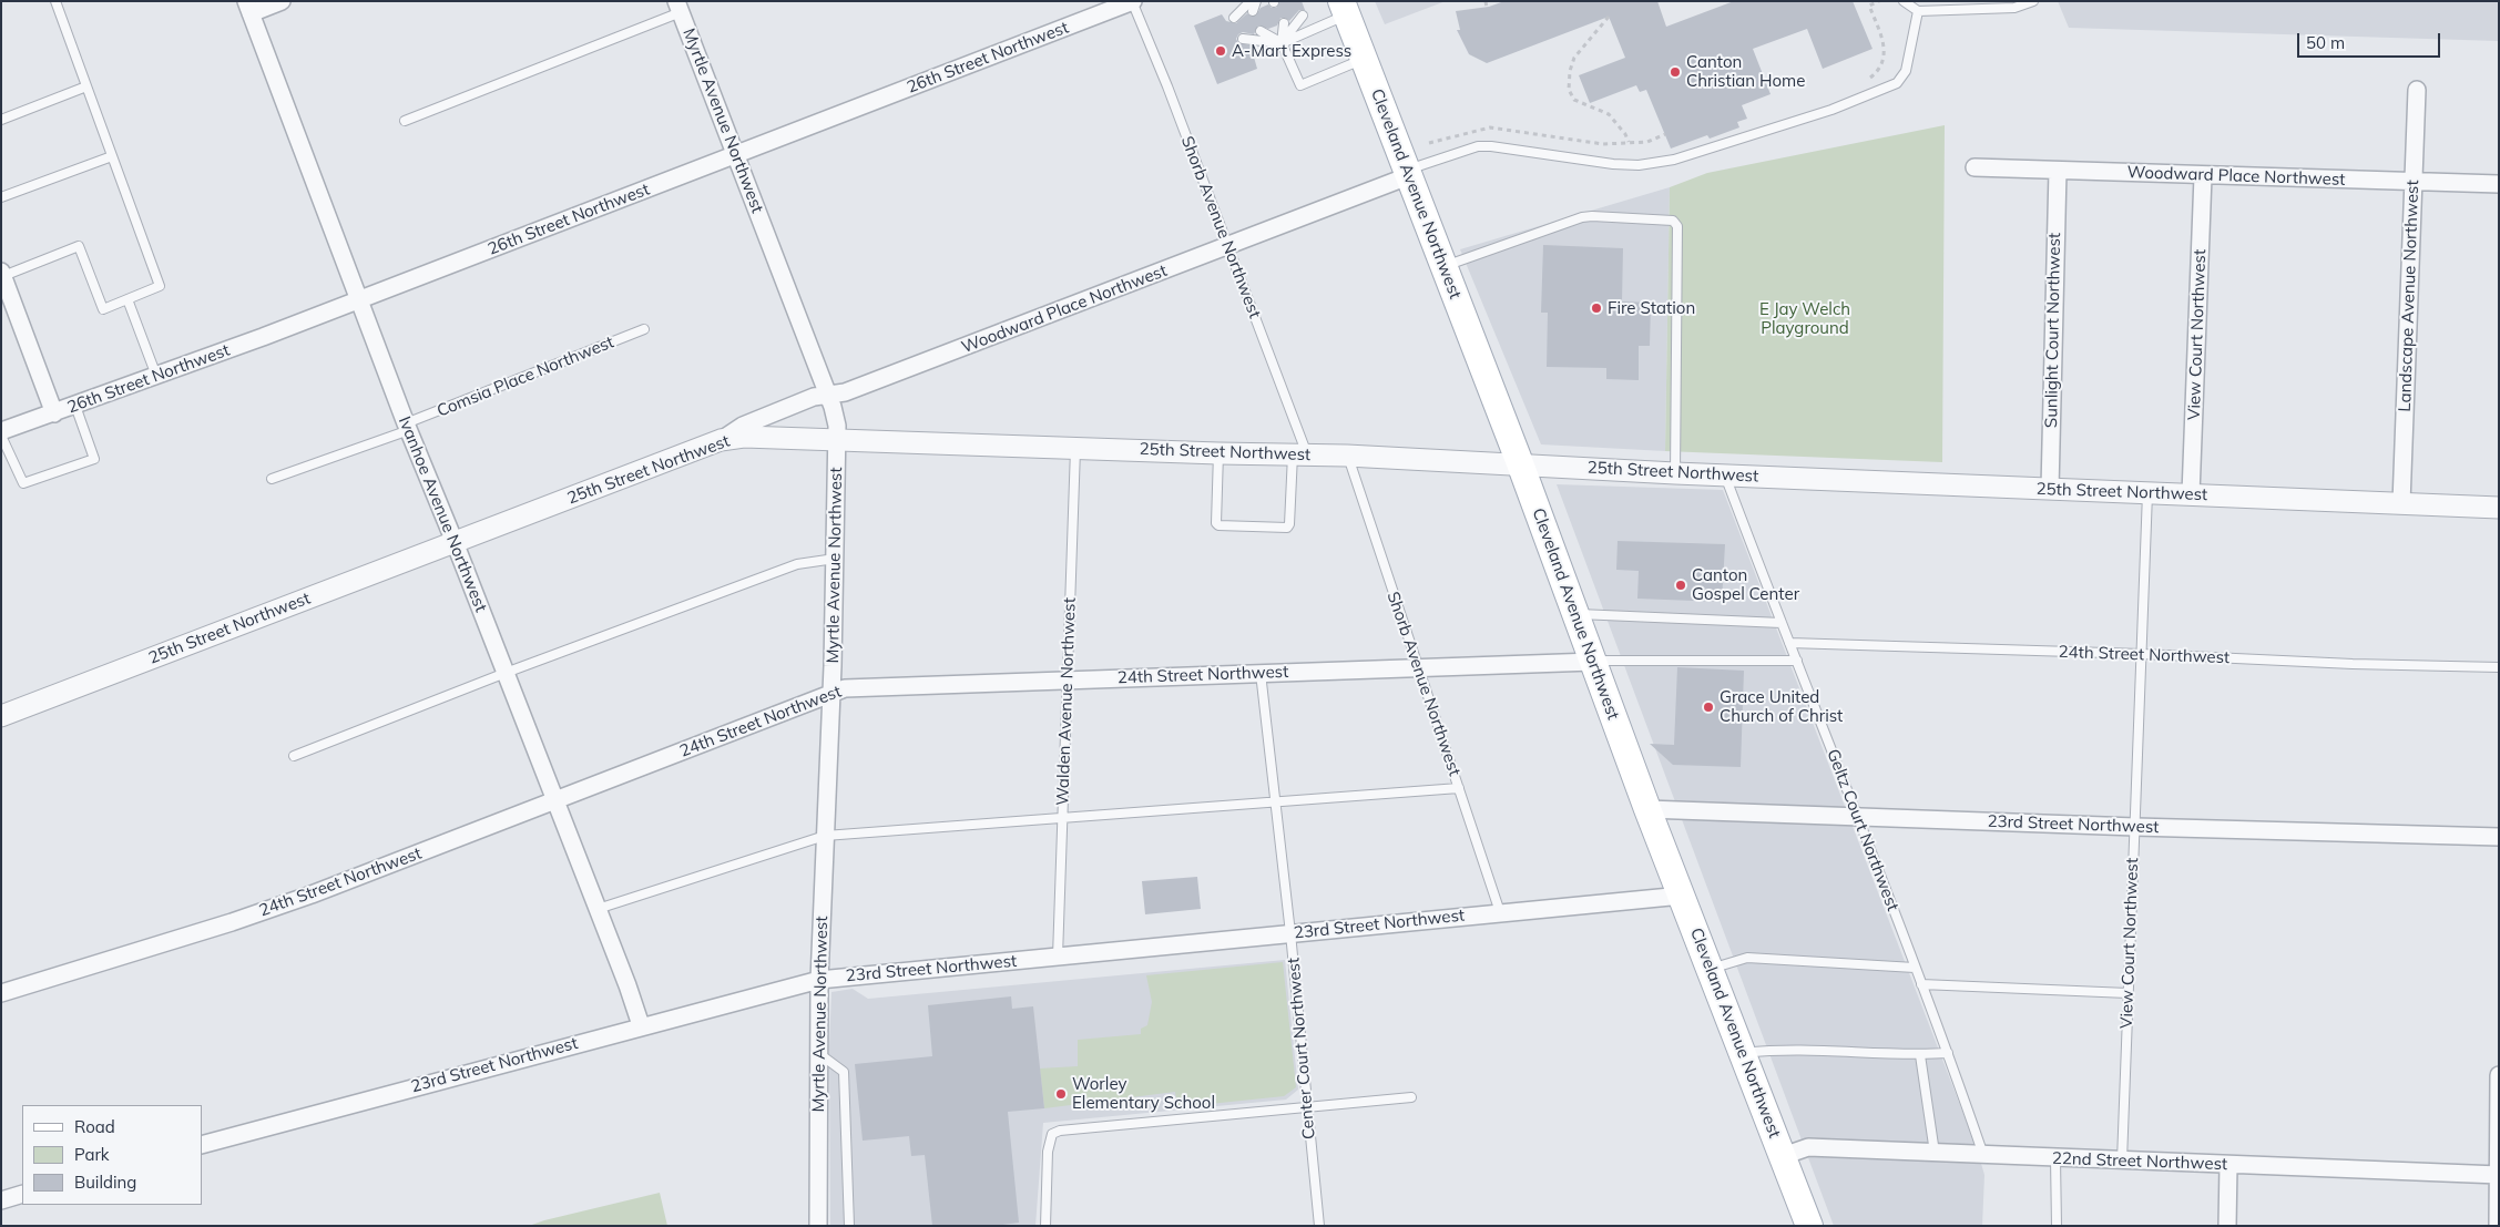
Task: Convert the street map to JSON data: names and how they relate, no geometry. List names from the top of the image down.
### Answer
{
  "streets": {
    "main road": ["Cleveland Avenue Northwest"],
    "street": [
      "26th Street Northwest",
      "Myrtle Avenue Northwest",
      "Woodward Place Northwest",
      "Landscape Avenue Northwest",
      "Sunlight Court Northwest",
      "View Court Northwest",
      "25th Street Northwest",
      "Ivanhoe Avenue Northwest",
      "24th Street Northwest",
      "23rd Street Northwest",
      "22nd Street Northwest"
    ],
    "lane": [
      "Shorb Avenue Northwest",
      "Comsia Place Northwest",
      "Walden Avenue Northwest",
      "Geltz Court Northwest",
      "Center Court Northwest"
    ]
  },
  "crossings": [
    ["26th Street Northwest", "Myrtle Avenue Northwest"],
    ["26th Street Northwest", "Shorb Avenue Northwest"],
    ["26th Street Northwest", "Ivanhoe Avenue Northwest"],
    ["Myrtle Avenue Northwest", "Woodward Place Northwest"],
    ["Myrtle Avenue Northwest", "25th Street Northwest"],
    ["Myrtle Avenue Northwest", "24th Street Northwest"],
    ["Myrtle Avenue Northwest", "23rd Street Northwest"],
    ["Woodward Place Northwest", "Cleveland Avenue Northwest"],
    ["Woodward Place Northwest", "Shorb Avenue Northwest"],
    ["Woodward Place Northwest", "Landscape Avenue Northwest"],
    ["Woodward Place Northwest", "Sunlight Court Northwest"],
    ["Woodward Place Northwest", "View Court Northwest"],
    ["Woodward Place Northwest", "25th Street Northwest"],
    ["Cleveland Avenue Northwest", "25th Street Northwest"],
    ["Cleveland Avenue Northwest", "24th Street Northwest"],
    ["Cleveland Avenue Northwest", "23rd Street Northwest"],
    ["Cleveland Avenue Northwest", "22nd Street Northwest"],
    ["Shorb Avenue Northwest", "25th Street Northwest"],
    ["Shorb Avenue Northwest", "24th Street Northwest"],
    ["Shorb Avenue Northwest", "23rd Street Northwest"],
    ["Landscape Avenue Northwest", "25th Street Northwest"],
    ["Sunlight Court Northwest", "25th Street Northwest"],
    ["View Court Northwest", "25th Street Northwest"],
    ["View Court Northwest", "24th Street Northwest"],
    ["View Court Northwest", "23rd Street Northwest"],
    ["View Court Northwest", "22nd Street Northwest"],
    ["Comsia Place Northwest", "Ivanhoe Avenue Northwest"],
    ["25th Street Northwest", "Ivanhoe Avenue Northwest"],
    ["25th Street Northwest", "Walden Avenue Northwest"],
    ["25th Street Northwest", "Geltz Court Northwest"],
    ["Ivanhoe Avenue Northwest", "24th Street Northwest"],
    ["Ivanhoe Avenue Northwest", "23rd Street Northwest"],
    ["24th Street Northwest", "Walden Avenue Northwest"],
    ["24th Street Northwest", "Geltz Court Northwest"],
    ["24th Street Northwest", "Center Court Northwest"],
    ["Walden Avenue Northwest", "23rd Street Northwest"],
    ["23rd Street Northwest", "Geltz Court Northwest"],
    ["23rd Street Northwest", "Center Court Northwest"],
    ["Geltz Court Northwest", "22nd Street Northwest"]
  ],
  "parks": ["E Jay Welch Playground"],
  "places": [
    "A-Mart Express",
    "Canton Christian Home",
    "Fire Station",
    "Canton Gospel Center",
    "Grace United Church of Christ",
    "Worley Elementary School"
  ],
  "legend": ["Road", "Park", "Building"],
  "scale_bar": "50 m"
}
